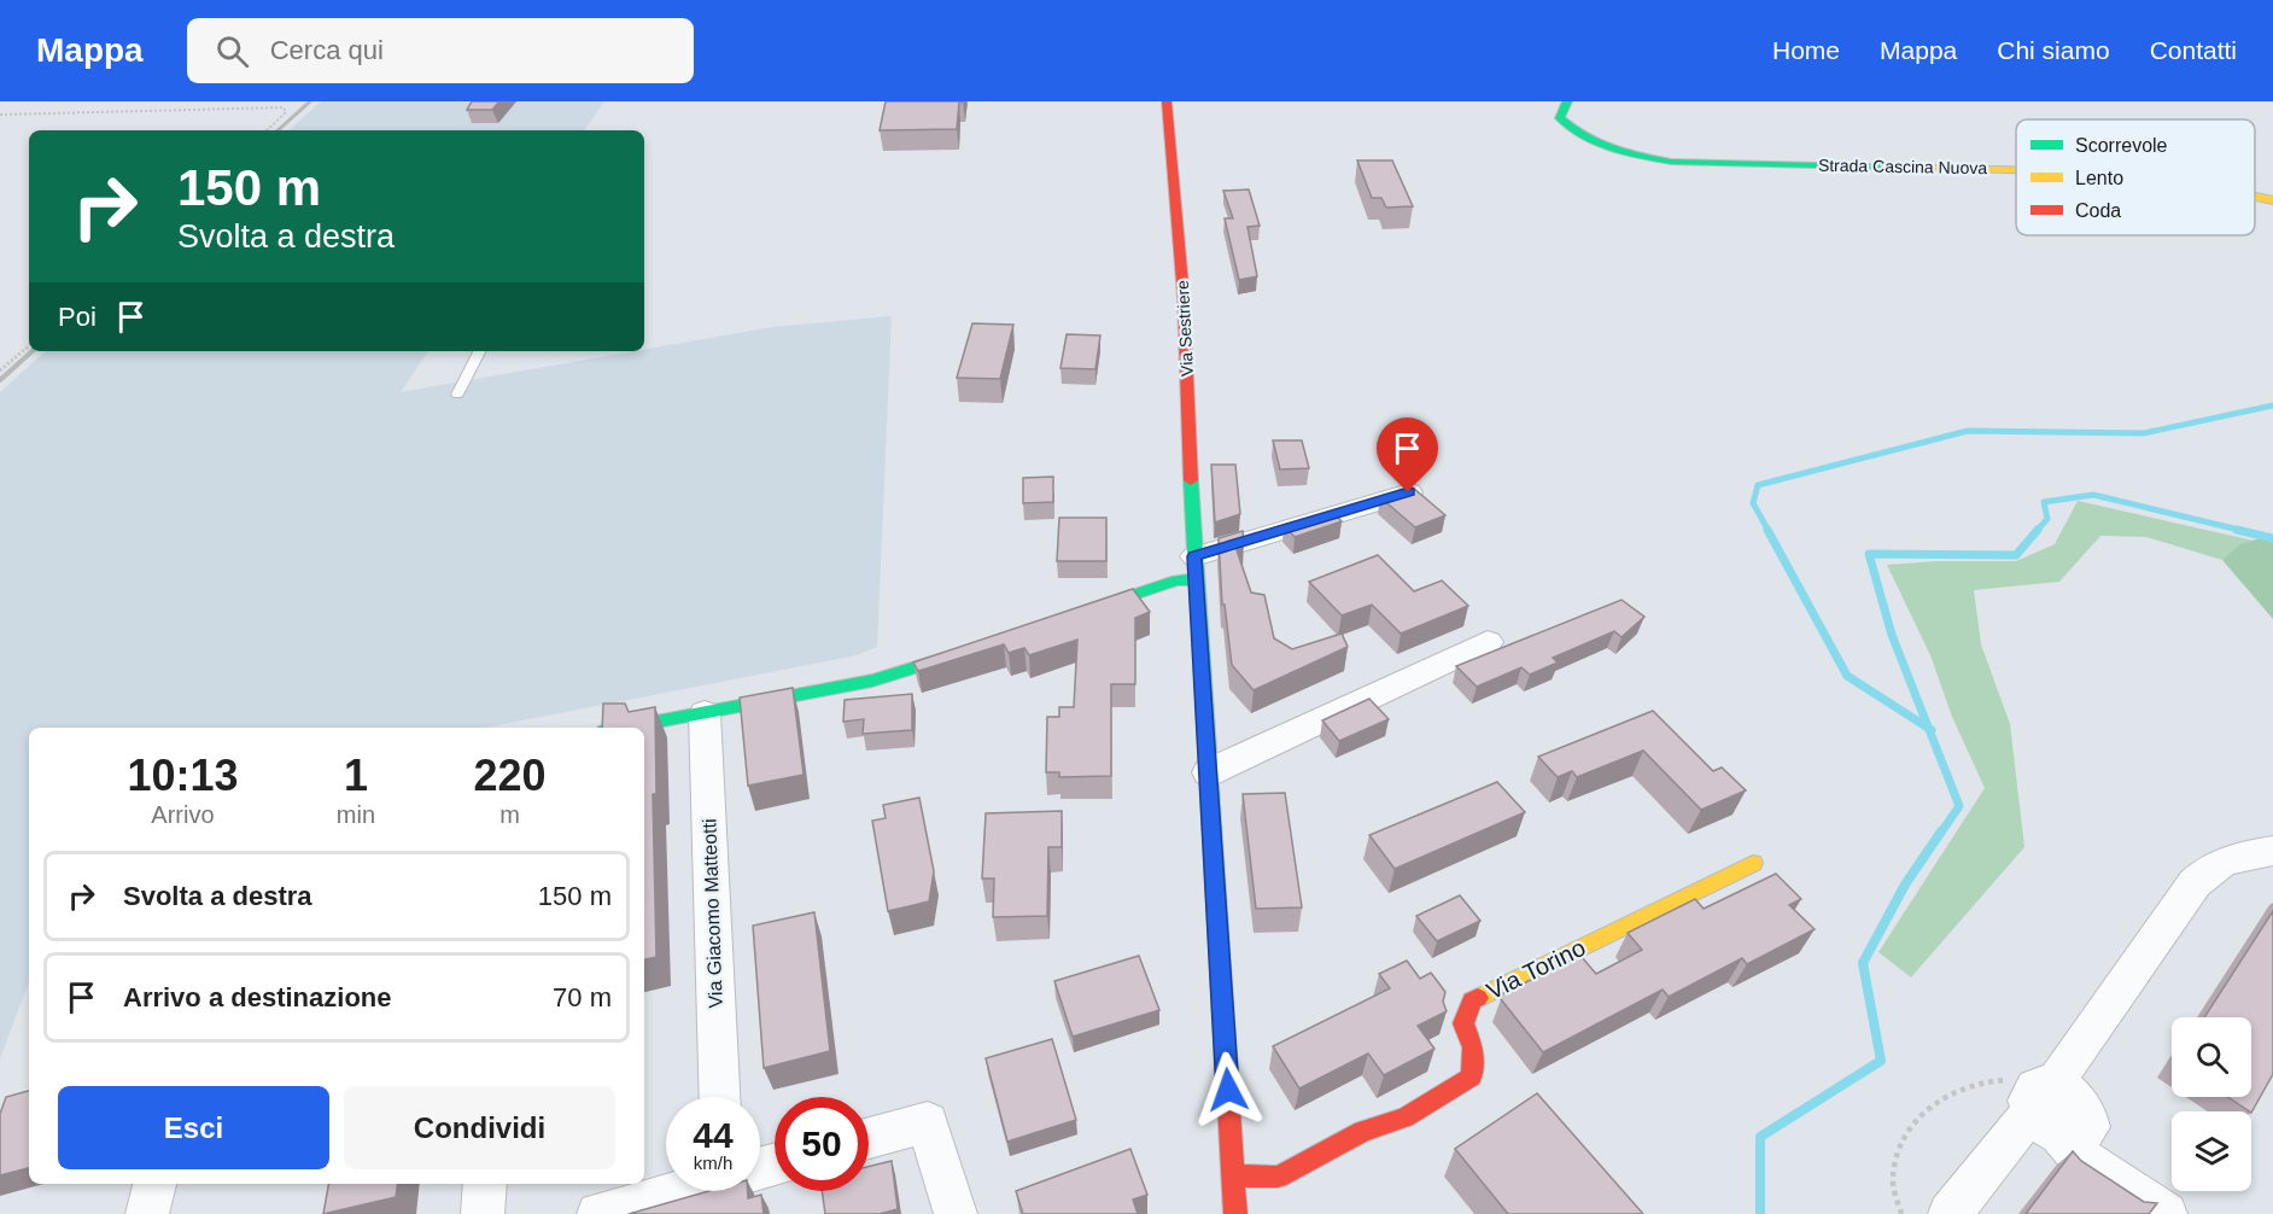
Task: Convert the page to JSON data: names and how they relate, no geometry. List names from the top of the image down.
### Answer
{
  "streets": {
    "street": [
      "Strada Cascina Nuova",
      "Via Sestriere",
      "Via Giacomo Matteotti",
      "Via Torino"
    ]
  },
  "legend": ["Scorrevole", "Lento", "Coda"],
  "page": {
    "header": "Mappa",
    "search": "Cerca qui",
    "nav": [
      "Home",
      "Mappa",
      "Chi siamo",
      "Contatti"
    ],
    "turn": ["150 m", "Svolta a destra"],
    "then": "Poi",
    "eta": [
      "10:13",
      "Arrivo",
      "1",
      "min",
      "220",
      "m"
    ],
    "list": [
      {
        "name": "Svolta a destra",
        "value": "150 m"
      },
      {
        "name": "Arrivo a destinazione",
        "value": "70 m"
      }
    ],
    "buttons": ["Esci", "Condividi"],
    "speed": "44 km/h",
    "limit": "50"
  }
}
